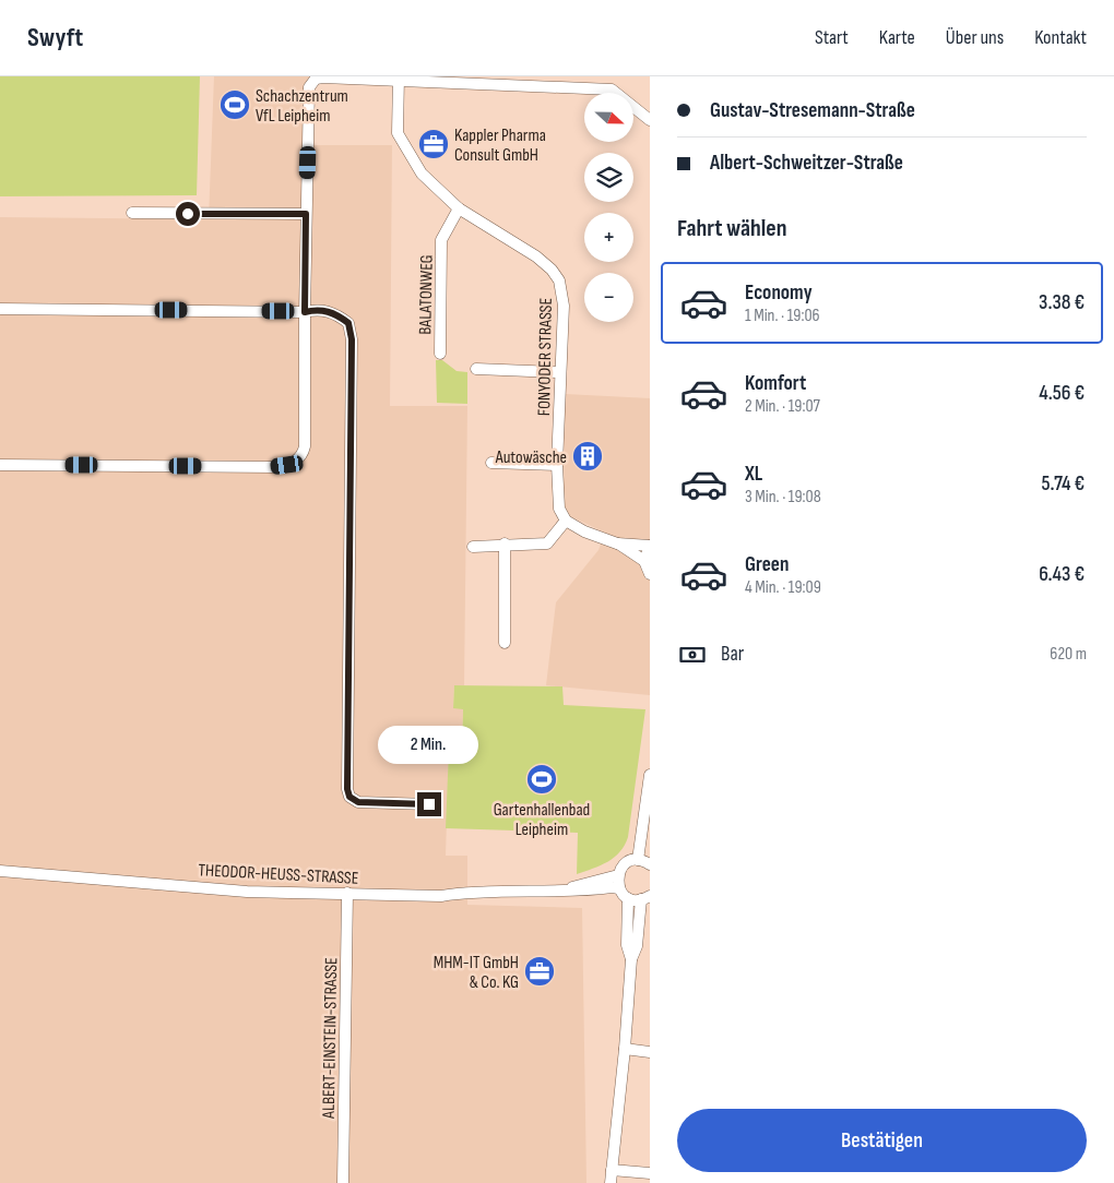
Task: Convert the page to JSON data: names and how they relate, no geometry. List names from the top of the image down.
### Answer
{
  "streets": {
    "street": [
      "BALATONWEG",
      "FONYODER STRASSE",
      "THEODOR-HEUSS-STRASSE",
      "ALBERT-EINSTEIN-STRASSE"
    ]
  },
  "crossings": [
    ["BALATONWEG", "FONYODER STRASSE"],
    ["THEODOR-HEUSS-STRASSE", "ALBERT-EINSTEIN-STRASSE"]
  ],
  "places": {
    "sports": ["Schachzentrum VfL Leipheim", "Gartenhallenbad Leipheim"],
    "office": ["Kappler Pharma Consult GmbH", "MHM-IT GmbH & Co. KG"],
    "building": ["Autowäsche"]
  },
  "north": "right",
  "page": {
    "header": "Swyft",
    "nav": [
      "Start",
      "Karte",
      "Über uns",
      "Kontakt"
    ],
    "banner": ["Gustav-Stresemann-Straße", "Albert-Schweitzer-Straße"],
    "map_buttons": ["+", "−"],
    "heading": "Fahrt wählen",
    "list": [
      {
        "name": "Economy",
        "note": "1 Min. · 19:06",
        "value": "3.38 €"
      },
      {
        "name": "Komfort",
        "note": "2 Min. · 19:07",
        "value": "4.56 €"
      },
      {
        "name": "XL",
        "note": "3 Min. · 19:08",
        "value": "5.74 €"
      },
      {
        "name": "Green",
        "note": "4 Min. · 19:09",
        "value": "6.43 €"
      }
    ],
    "pay": ["Bar", "620 m"],
    "bubble": "2 Min.",
    "buttons": "Bestätigen"
  }
}
